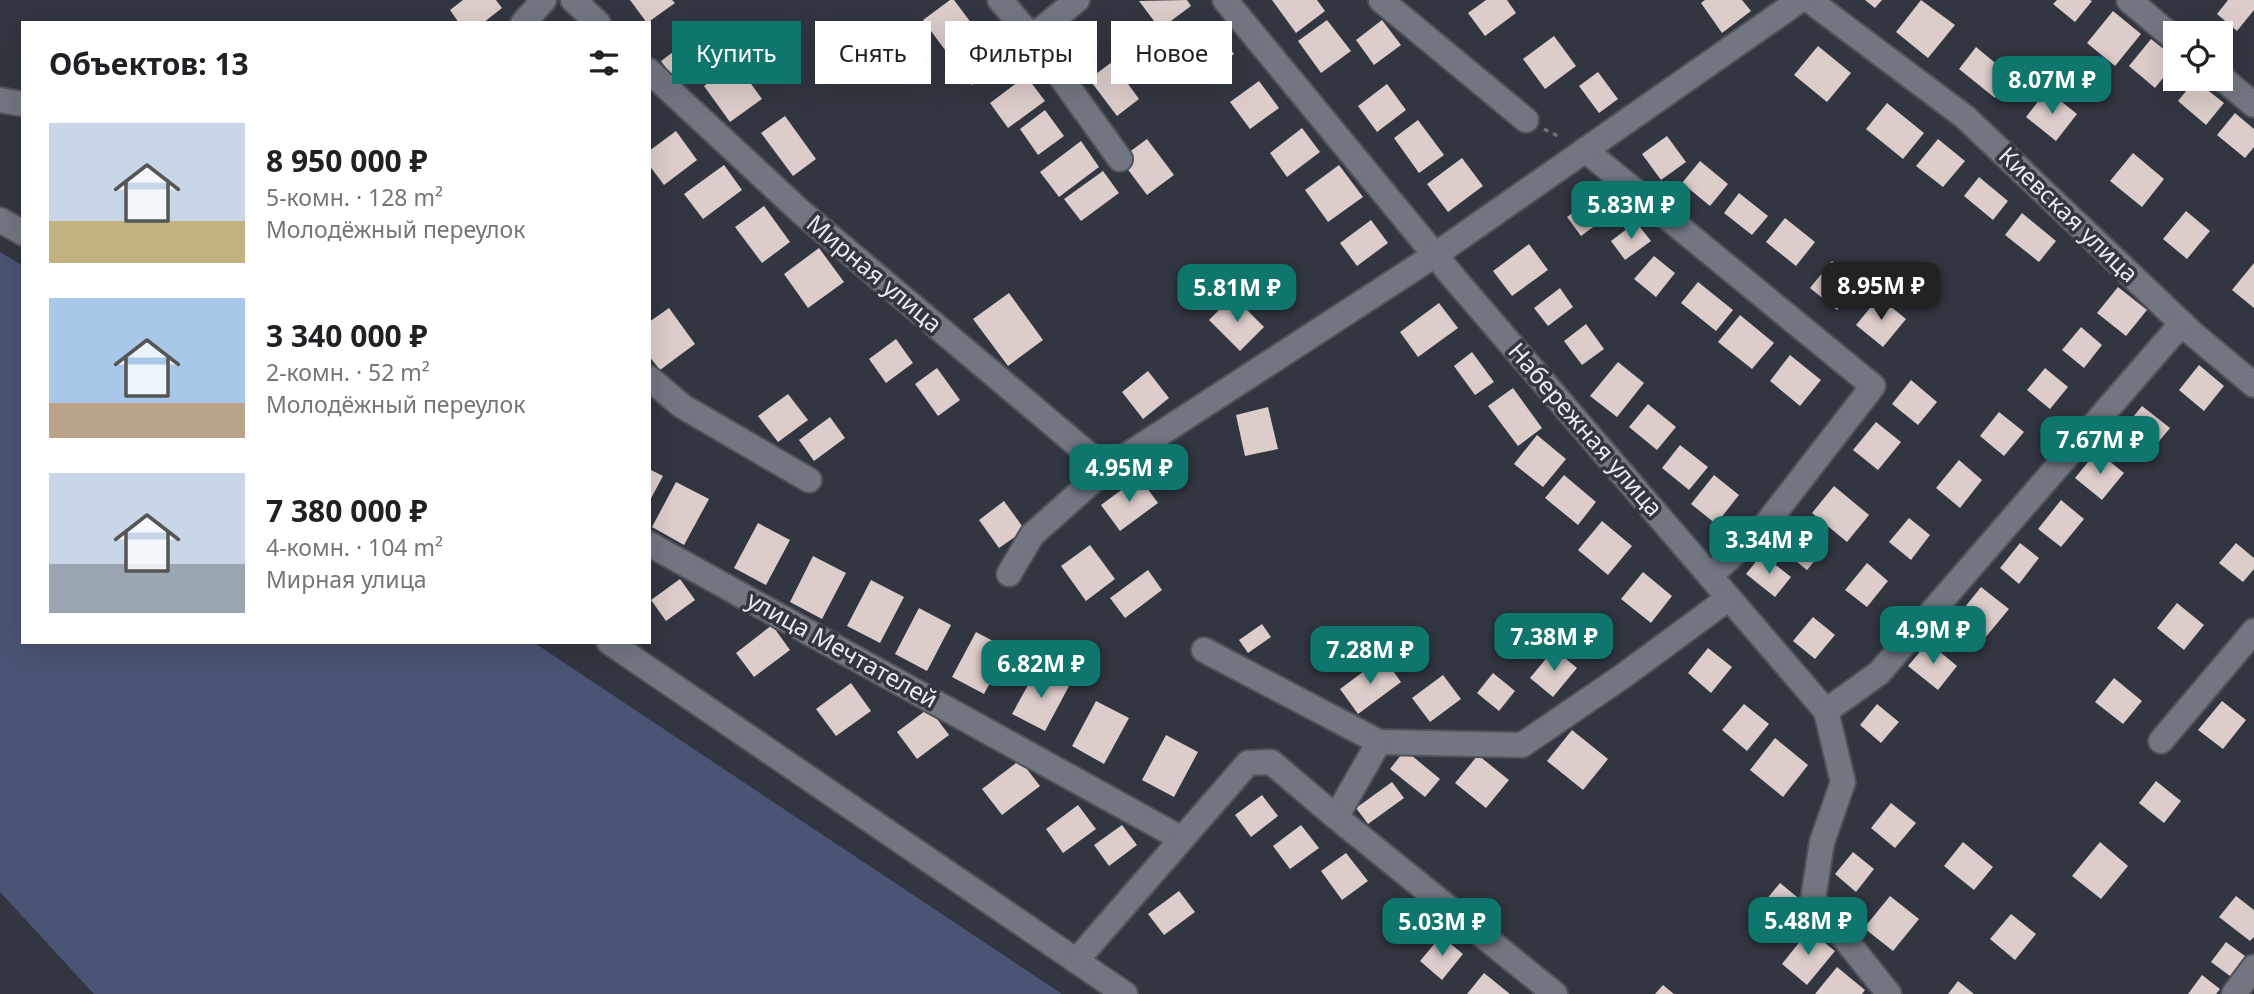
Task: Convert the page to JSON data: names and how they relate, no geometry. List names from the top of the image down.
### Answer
{
  "streets": {
    "street": [
      "Киевская улица",
      "Мирная улица",
      "Набережная улица",
      "улица Мечтателей"
    ]
  },
  "page": {
    "chip": [
      "Купить",
      "Снять",
      "Фильтры",
      "Новое"
    ],
    "heading": "Объектов: 13",
    "price": [
      "8.07M ₽",
      "5.83M ₽",
      "8.95M ₽",
      "5.81M ₽",
      "7.67M ₽",
      "4.95M ₽",
      "3.34M ₽",
      "4.9M ₽",
      "7.38M ₽",
      "7.28M ₽",
      "6.82M ₽",
      "5.48M ₽",
      "5.03M ₽"
    ],
    "list": [
      {
        "name": "8 950 000 ₽",
        "note": "5-комн. · 128 m² · Молодёжный переулок"
      },
      {
        "name": "3 340 000 ₽",
        "note": "2-комн. · 52 m² · Молодёжный переулок"
      },
      {
        "name": "7 380 000 ₽",
        "note": "4-комн. · 104 m² · Мирная улица"
      }
    ]
  }
}
